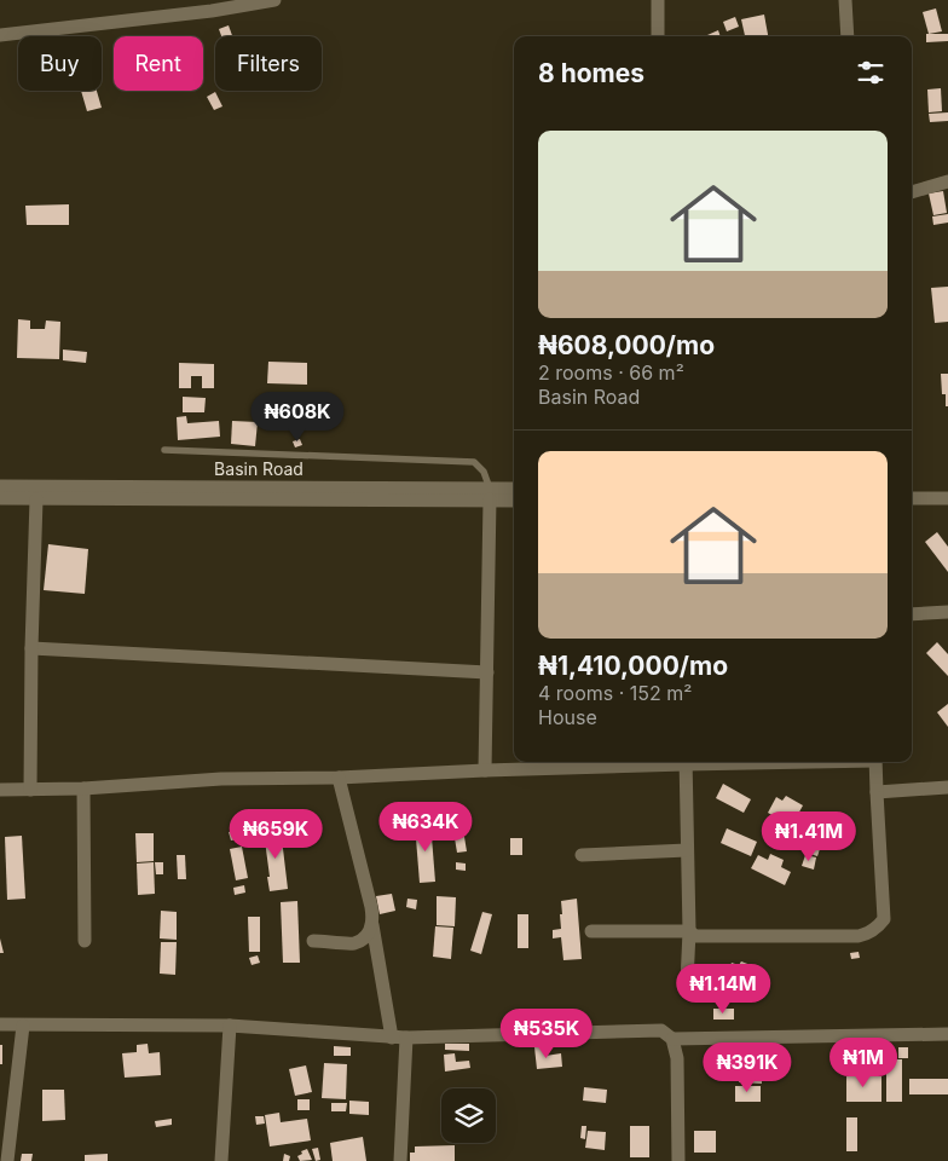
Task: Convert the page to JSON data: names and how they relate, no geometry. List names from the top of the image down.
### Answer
{
  "streets": {
    "street": ["Basin Road"]
  },
  "page": {
    "chip": ["Buy", "Rent", "Filters"],
    "heading": "8 homes",
    "list": [
      {
        "name": "₦608,000/mo",
        "note": "2 rooms · 66 m² · Basin Road"
      },
      {
        "name": "₦1,410,000/mo",
        "note": "4 rooms · 152 m² · House"
      }
    ],
    "price": [
      "₦608K",
      "₦634K",
      "₦659K",
      "₦1.41M",
      "₦1.14M",
      "₦535K",
      "₦1M",
      "₦391K"
    ]
  }
}
